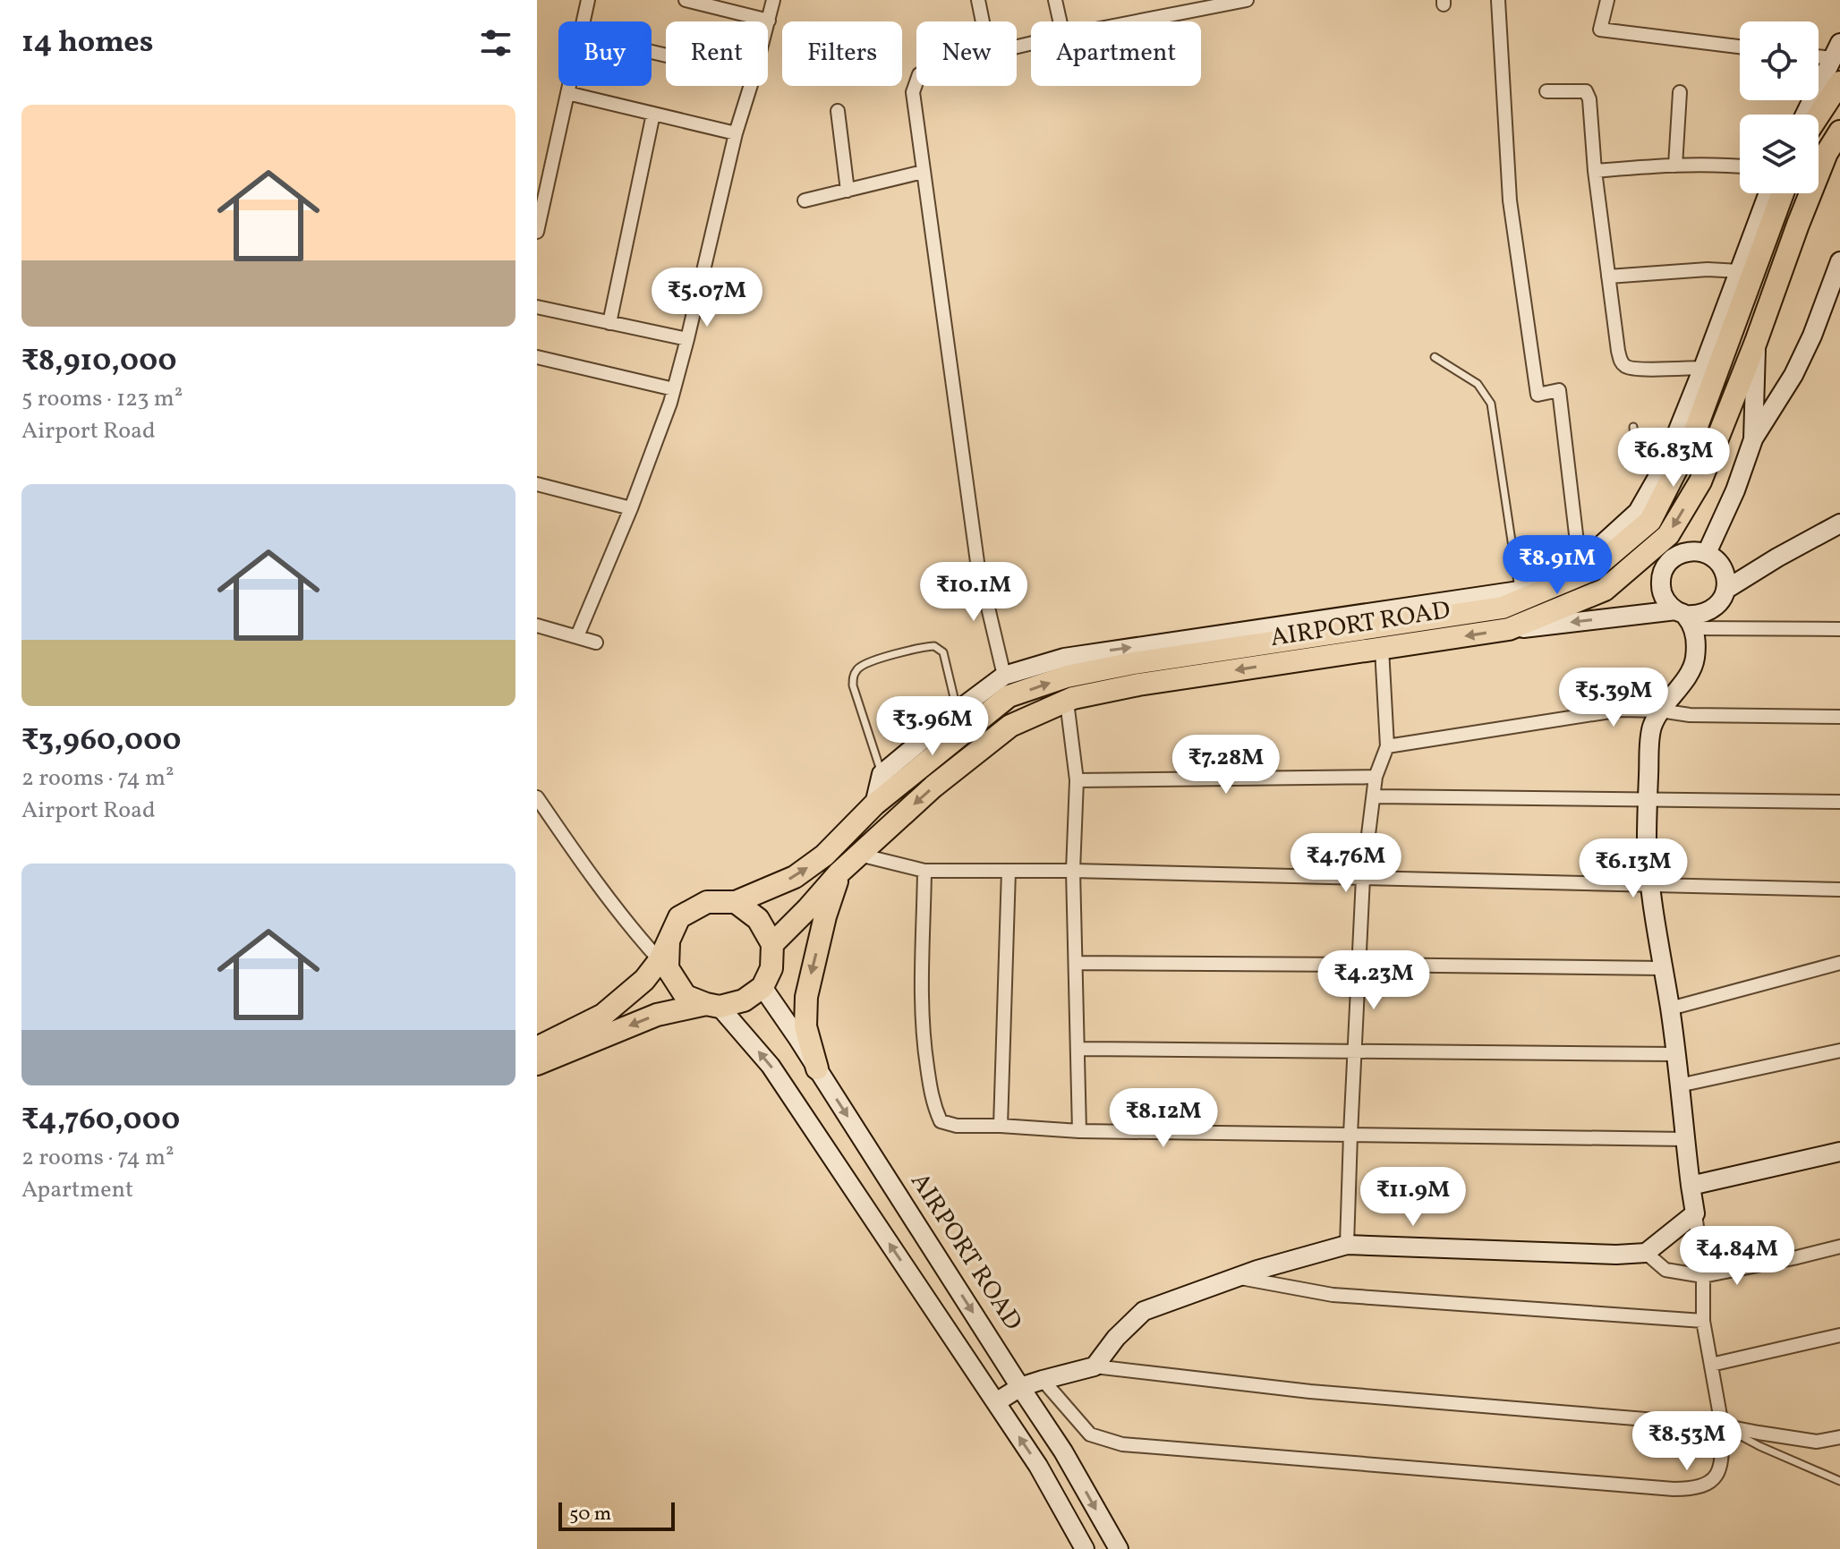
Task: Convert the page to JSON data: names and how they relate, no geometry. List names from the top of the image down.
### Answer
{
  "streets": {
    "main road": ["AIRPORT ROAD"]
  },
  "scale_bar": "50 m",
  "page": {
    "heading": "14 homes",
    "chip": [
      "Buy",
      "Rent",
      "Filters",
      "New",
      "Apartment"
    ],
    "list": [
      {
        "name": "₹8,910,000",
        "note": "5 rooms · 123 m² · Airport Road"
      },
      {
        "name": "₹3,960,000",
        "note": "2 rooms · 74 m² · Airport Road"
      },
      {
        "name": "₹4,760,000",
        "note": "2 rooms · 74 m² · Apartment"
      }
    ],
    "price": [
      "₹5.07M",
      "₹6.83M",
      "₹8.91M",
      "₹10.1M",
      "₹5.39M",
      "₹3.96M",
      "₹7.28M",
      "₹4.76M",
      "₹6.13M",
      "₹4.23M",
      "₹8.12M",
      "₹11.9M",
      "₹4.84M",
      "₹8.53M"
    ],
    "scale": "50 m"
  }
}
